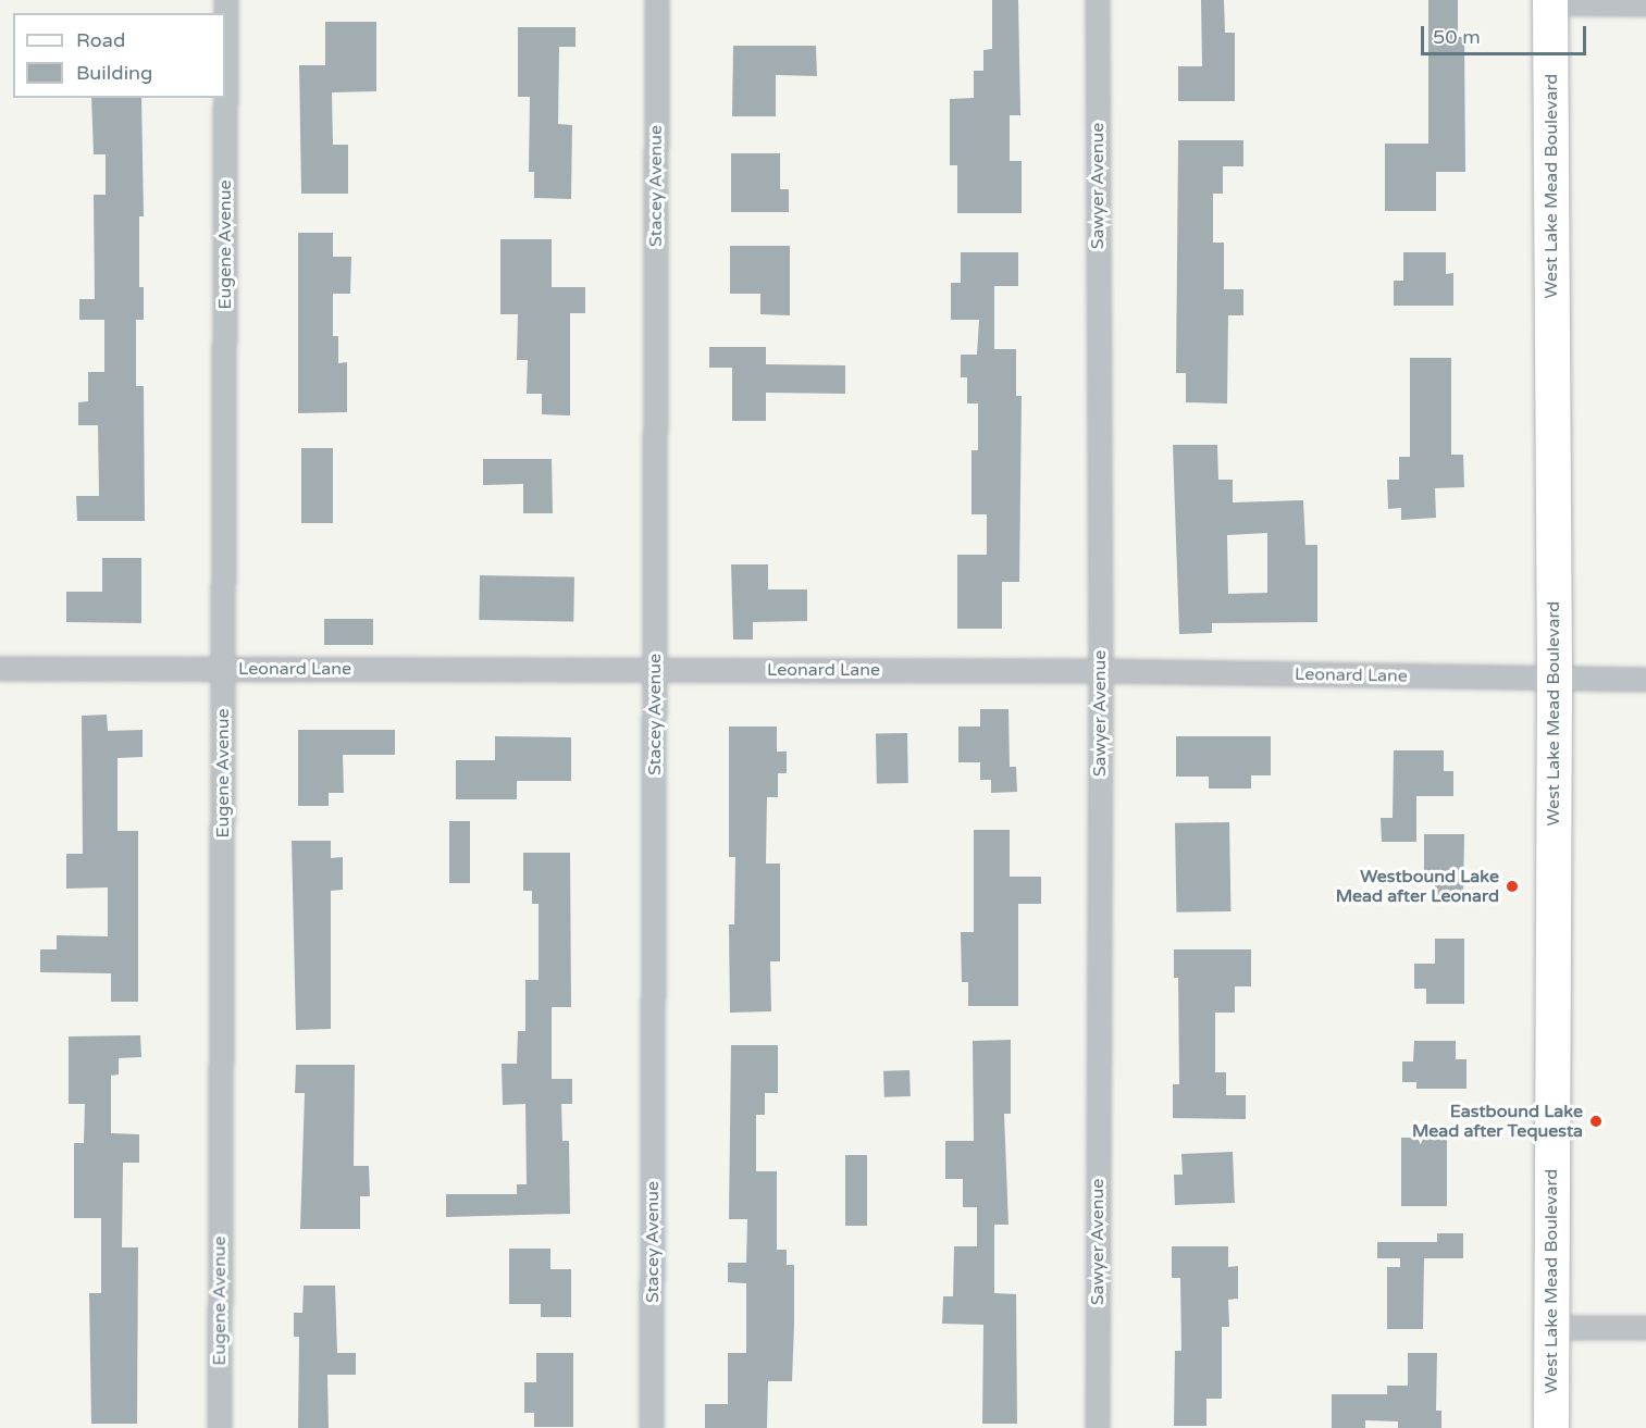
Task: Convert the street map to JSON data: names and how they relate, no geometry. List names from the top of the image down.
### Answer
{
  "streets": {
    "main road": ["West Lake Mead Boulevard"],
    "street": [
      "Stacey Avenue",
      "Sawyer Avenue",
      "Eugene Avenue",
      "Leonard Lane"
    ]
  },
  "crossings": [
    ["Stacey Avenue", "Leonard Lane"],
    ["Sawyer Avenue", "Leonard Lane"],
    ["West Lake Mead Boulevard", "Leonard Lane"],
    ["Eugene Avenue", "Leonard Lane"]
  ],
  "places": ["Westbound Lake Mead after Leonard", "Eastbound Lake Mead after Tequesta"],
  "legend": ["Road", "Building"],
  "scale_bar": "50 m"
}
